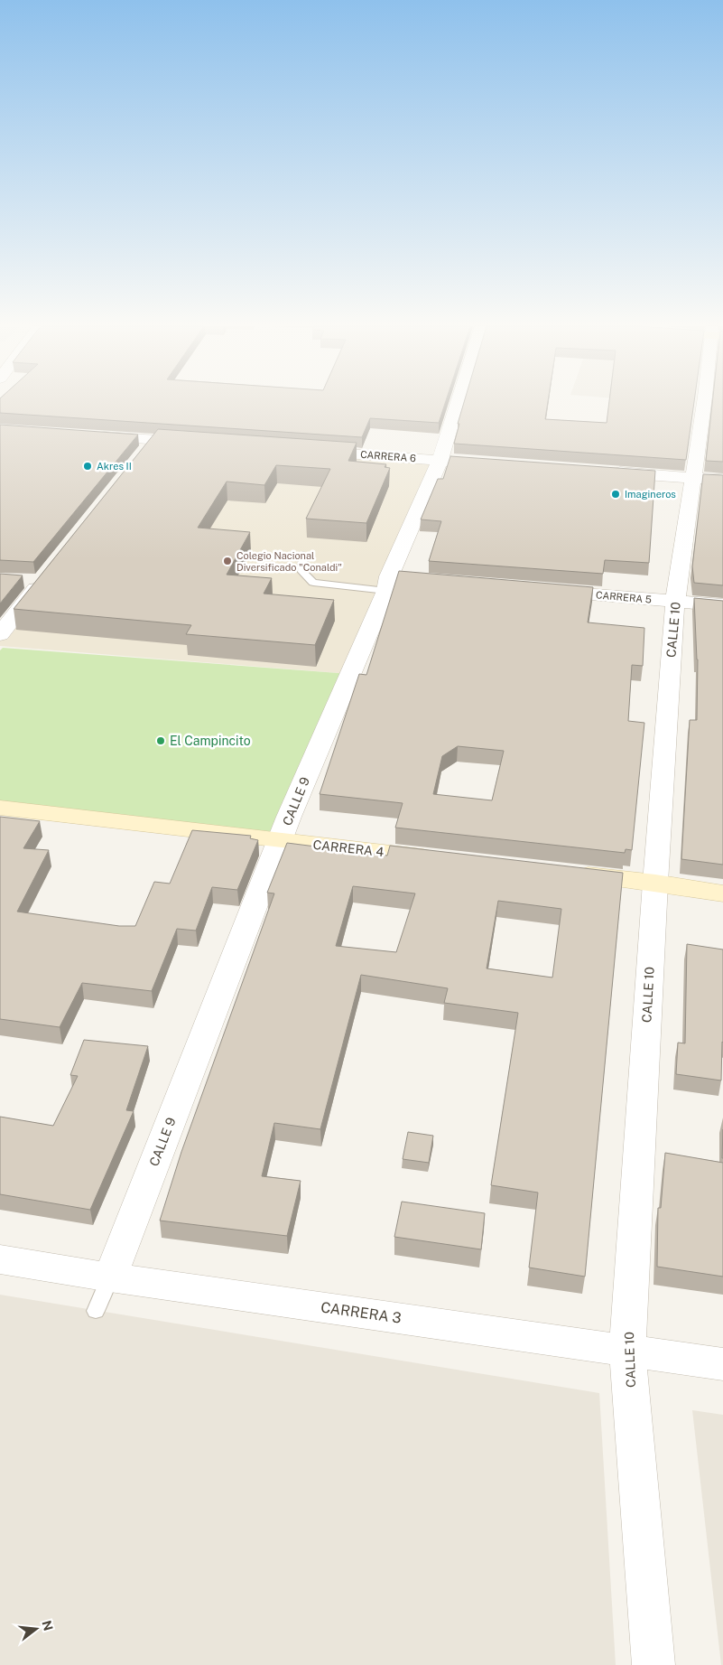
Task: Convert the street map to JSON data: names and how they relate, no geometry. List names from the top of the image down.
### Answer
{
  "streets": {
    "street": [
      "CARRERA 6",
      "CARRERA 5",
      "CALLE 10",
      "CALLE 9",
      "CARRERA 4",
      "CARRERA 3"
    ]
  },
  "crossings": [
    ["CARRERA 6", "CALLE 9"],
    ["CARRERA 5", "CALLE 10"],
    ["CALLE 10", "CARRERA 3"],
    ["CALLE 9", "CARRERA 4"],
    ["CALLE 9", "CARRERA 3"]
  ],
  "places": [
    "Akres II",
    "Imagineros",
    "Colegio Nacional Diversificado \"Conaldi\"",
    "El Campincito"
  ],
  "north": "right"
}
